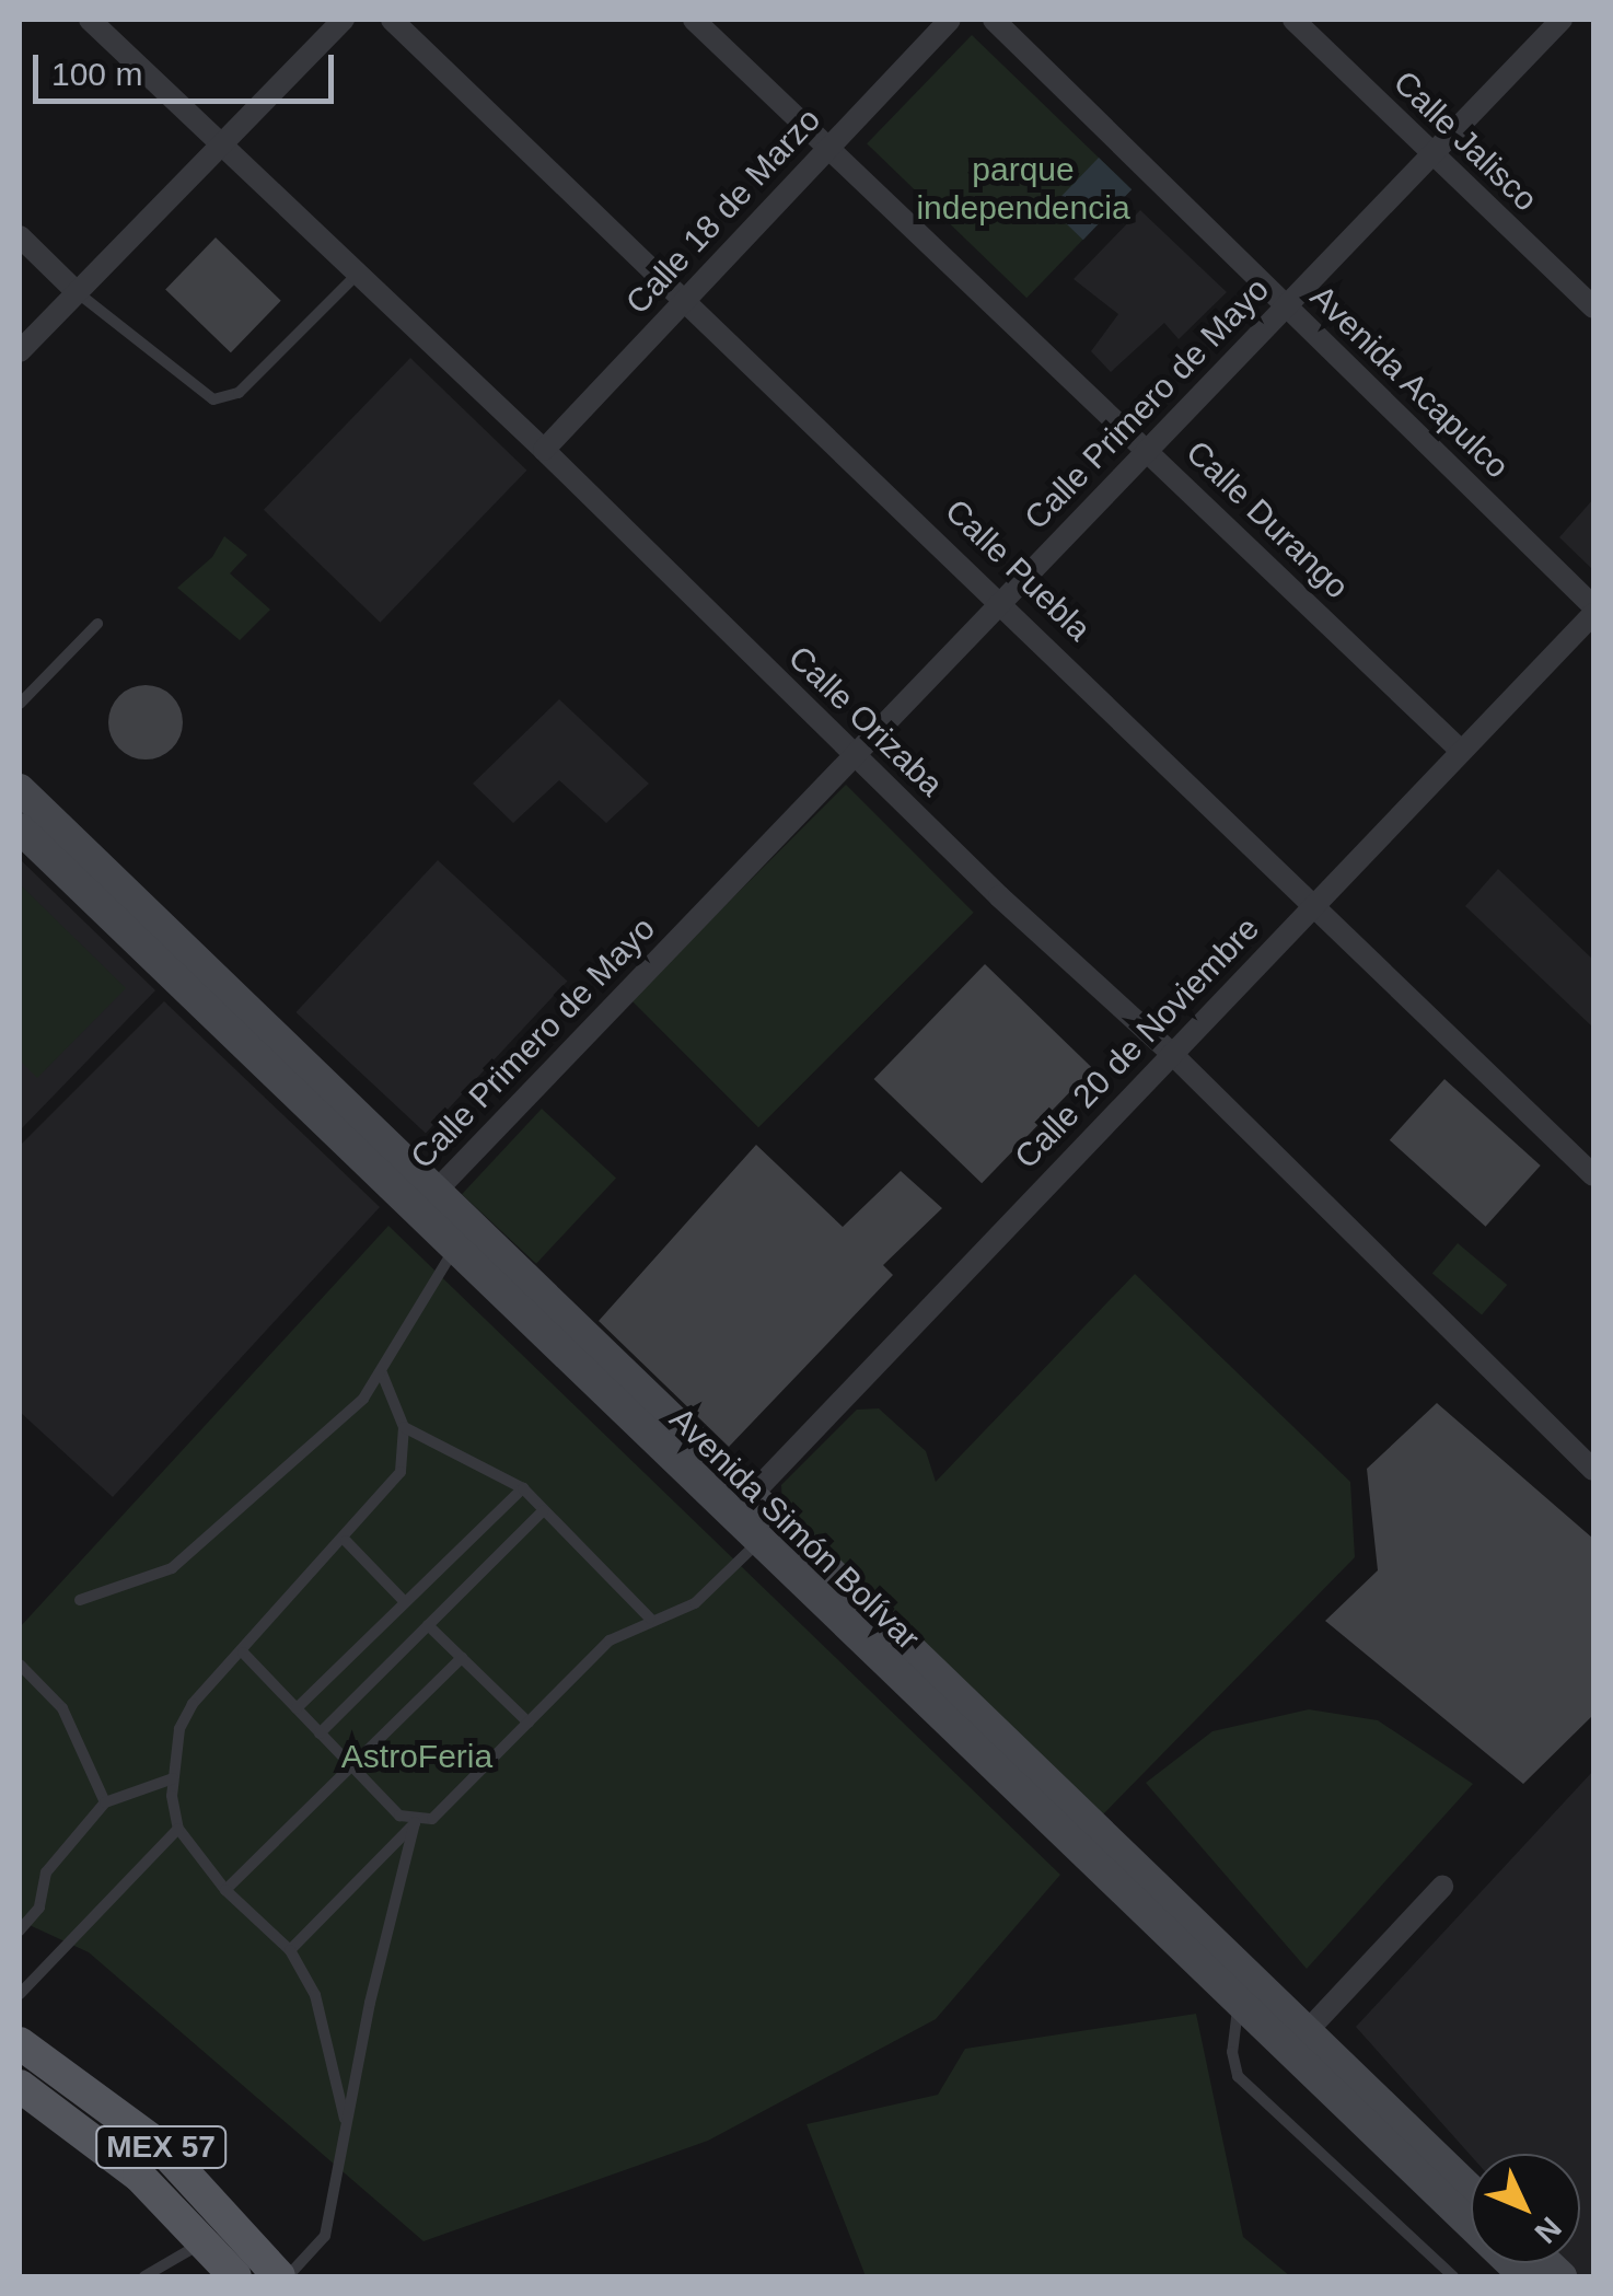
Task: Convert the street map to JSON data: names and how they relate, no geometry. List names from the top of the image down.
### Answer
{
  "streets": {
    "main road": ["MEX 57"],
    "street": [
      "Calle Jalisco",
      "Calle 18 de Marzo",
      "Avenida Acapulco",
      "Calle Primero de Mayo",
      "Calle Durango",
      "Calle Puebla",
      "Calle Orizaba",
      "Calle 20 de Noviembre",
      "Avenida Simón Bolívar"
    ]
  },
  "crossings": [
    ["Calle Jalisco", "Calle Primero de Mayo"],
    ["Calle 18 de Marzo", "Calle Durango"],
    ["Calle 18 de Marzo", "Calle Puebla"],
    ["Calle 18 de Marzo", "Calle Orizaba"],
    ["Avenida Acapulco", "Calle Primero de Mayo"],
    ["Calle Primero de Mayo", "Calle Durango"],
    ["Calle Primero de Mayo", "Calle Puebla"],
    ["Calle Primero de Mayo", "Calle Orizaba"],
    ["Calle Primero de Mayo", "Avenida Simón Bolívar"],
    ["Calle Durango", "Calle 20 de Noviembre"],
    ["Calle Puebla", "Calle 20 de Noviembre"],
    ["Calle Orizaba", "Calle 20 de Noviembre"],
    ["Calle 20 de Noviembre", "Avenida Simón Bolívar"]
  ],
  "parks": ["parque independencia", "AstroFeria"],
  "scale_bar": "100 m",
  "north": "bottom right"
}
